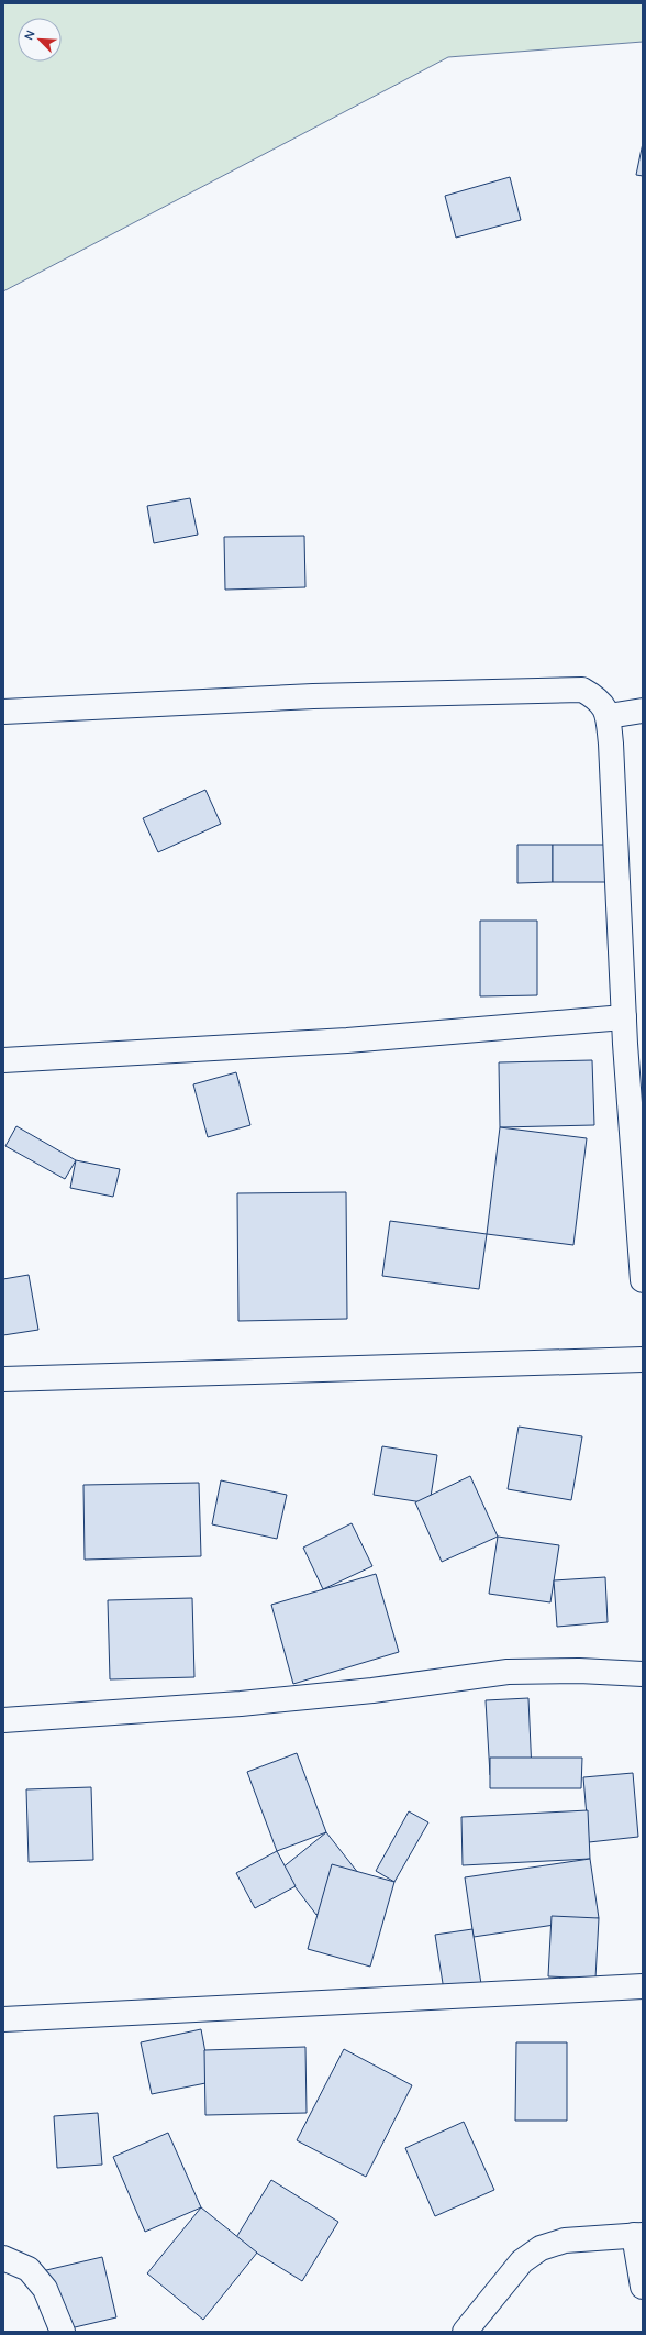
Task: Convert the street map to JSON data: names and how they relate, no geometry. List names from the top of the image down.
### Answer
{
  "north": "top left"
}
